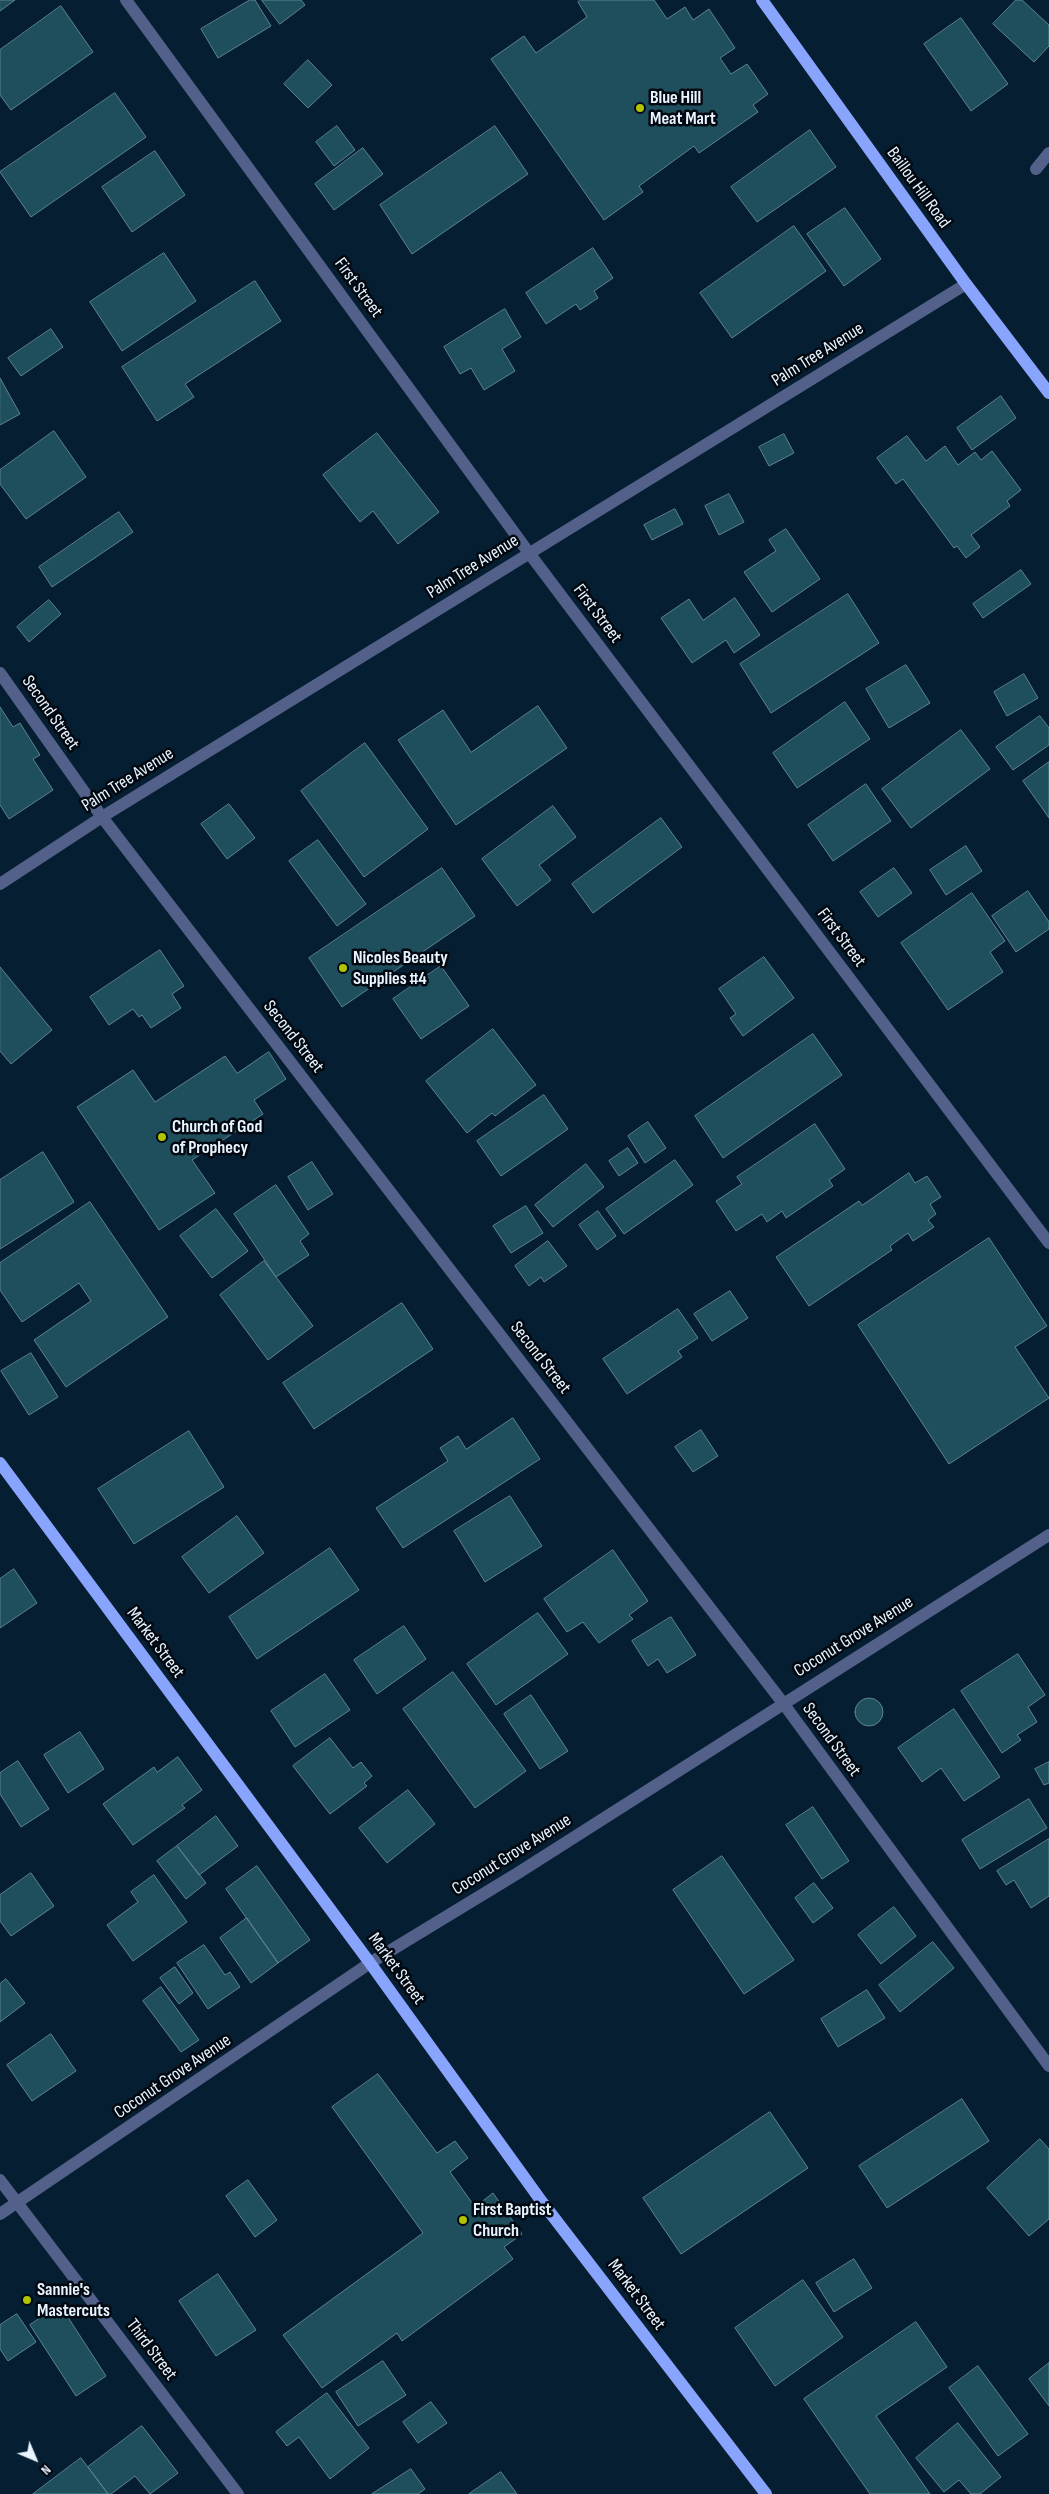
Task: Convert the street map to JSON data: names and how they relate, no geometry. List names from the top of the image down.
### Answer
{
  "streets": {
    "main road": ["Baillou Hill Road", "Market Street"],
    "street": [
      "First Street",
      "Palm Tree Avenue",
      "Second Street",
      "Coconut Grove Avenue",
      "Third Street"
    ]
  },
  "crossings": [
    ["Baillou Hill Road", "Palm Tree Avenue"],
    ["First Street", "Palm Tree Avenue"],
    ["Palm Tree Avenue", "Second Street"],
    ["Second Street", "Coconut Grove Avenue"],
    ["Coconut Grove Avenue", "Market Street"],
    ["Coconut Grove Avenue", "Third Street"]
  ],
  "places": [
    "Blue Hill Meat Mart",
    "Nicoles Beauty Supplies #4",
    "Church of God of Prophecy",
    "First Baptist Church",
    "Sannie's Mastercuts"
  ],
  "north": "bottom right"
}
